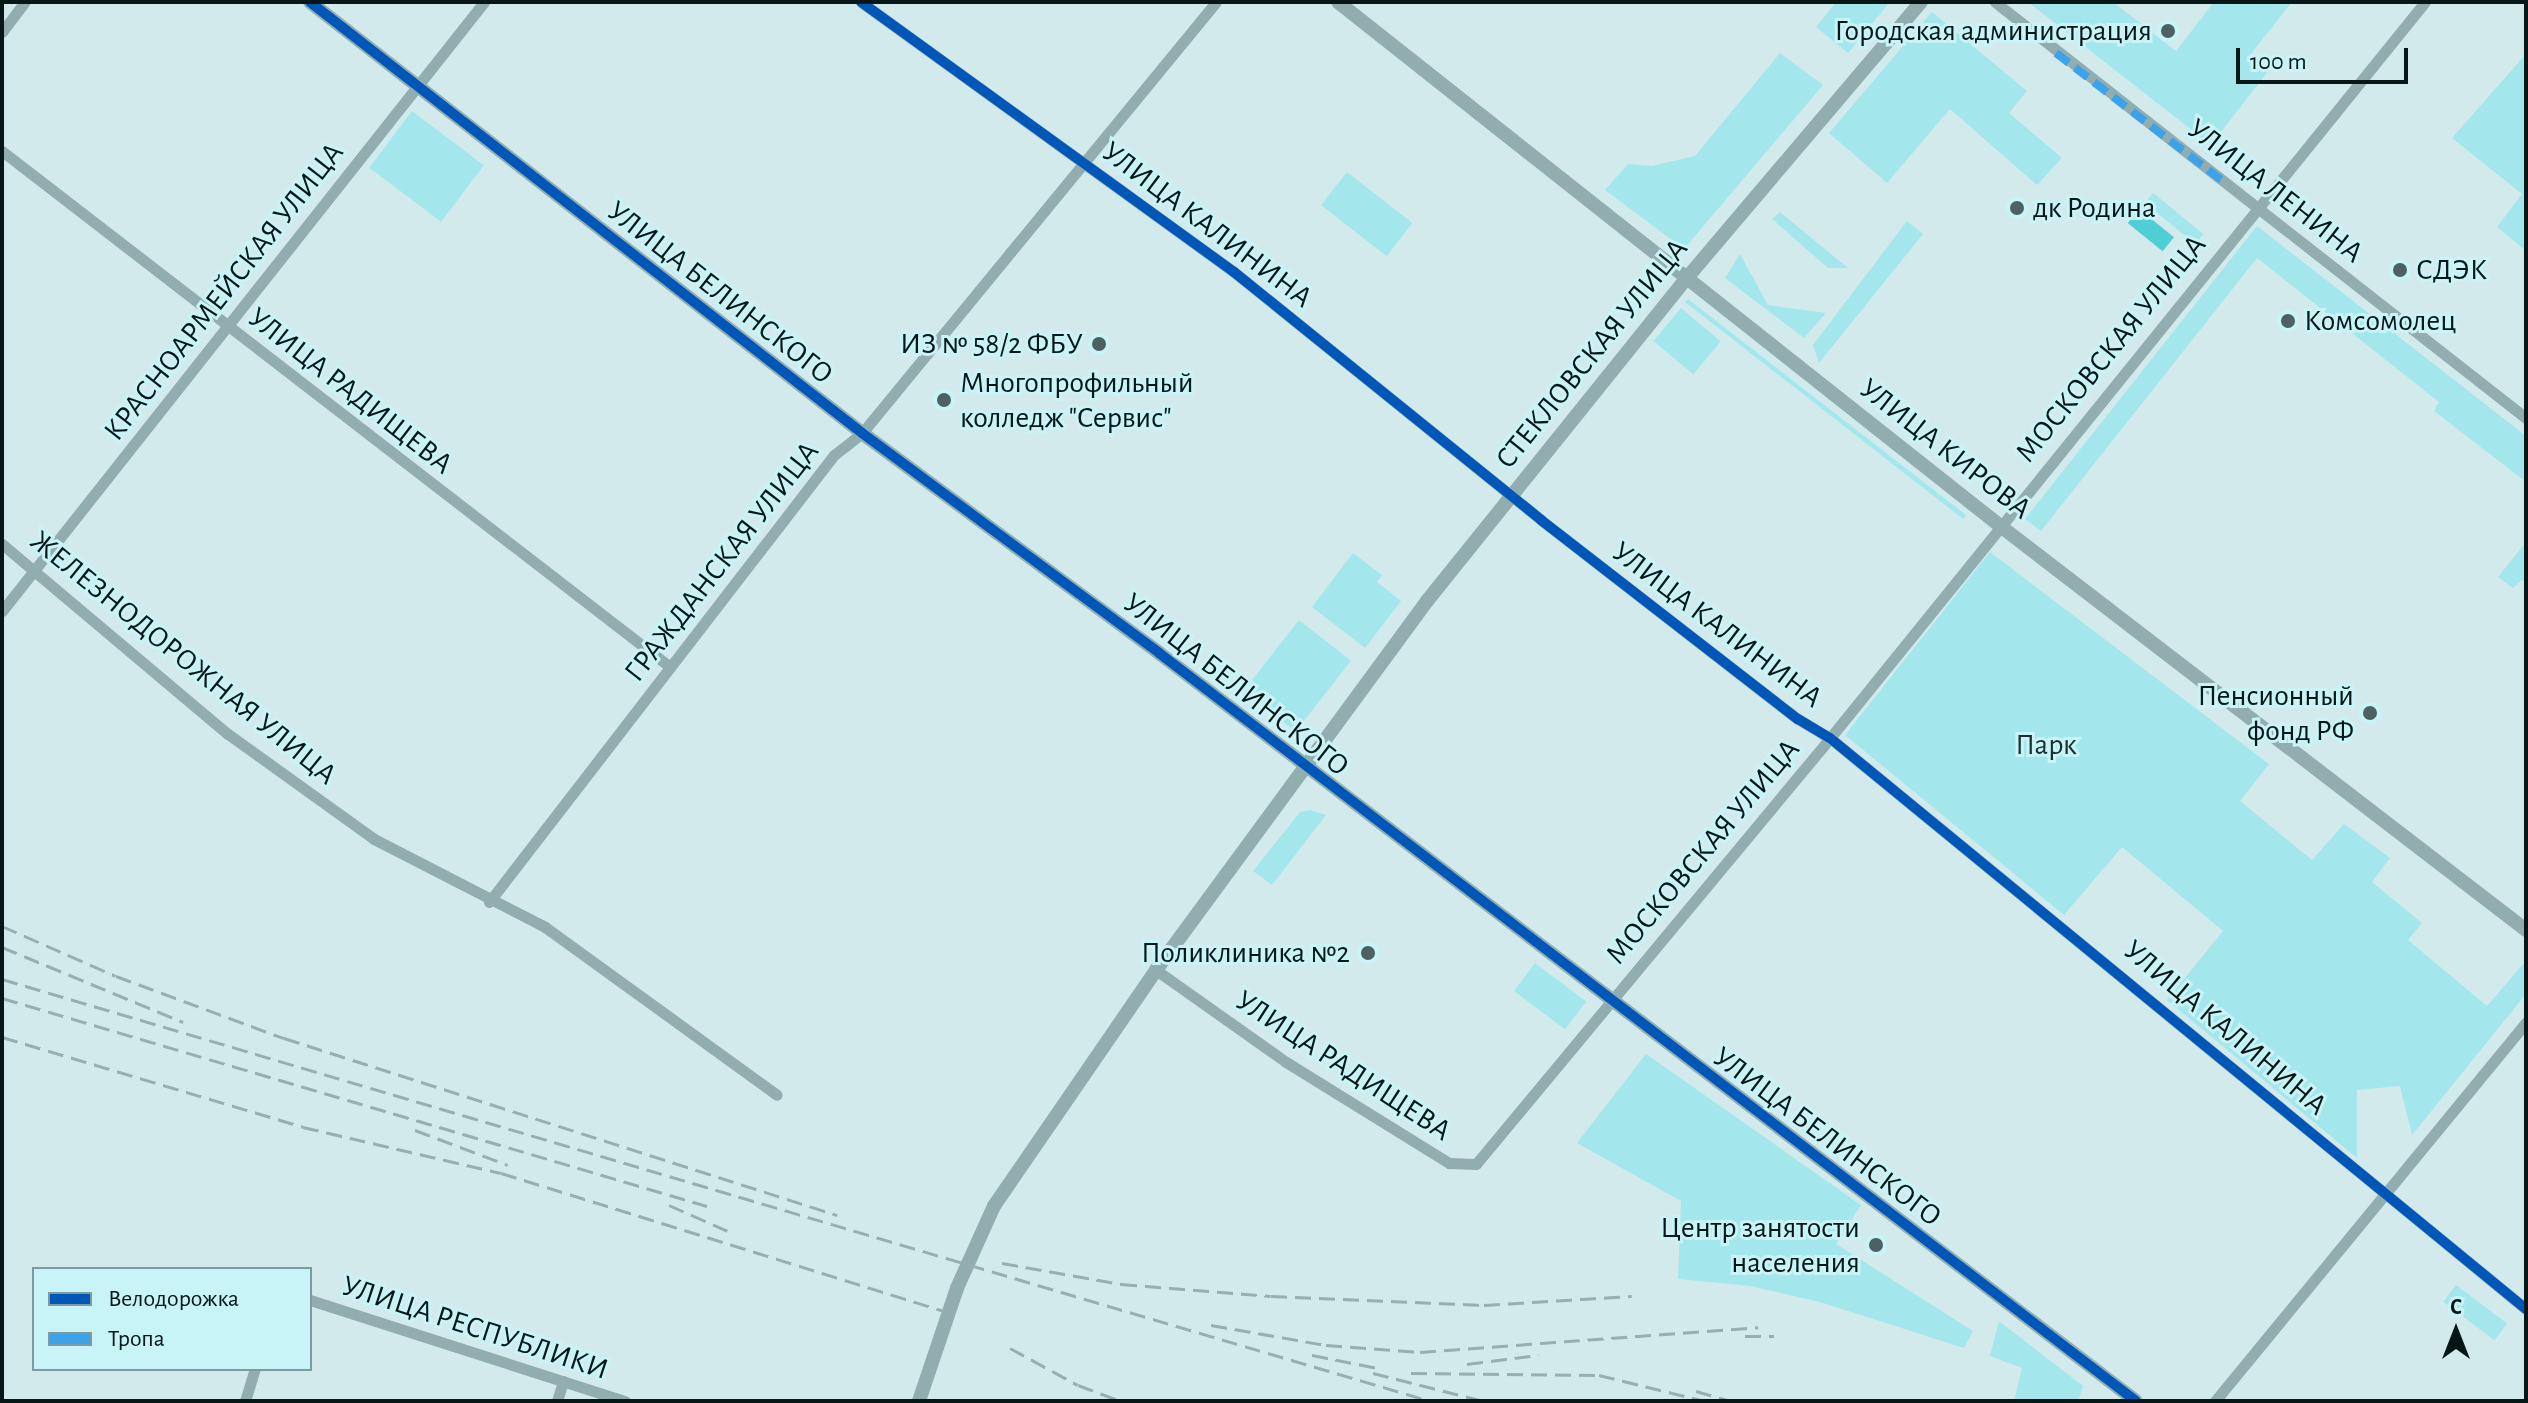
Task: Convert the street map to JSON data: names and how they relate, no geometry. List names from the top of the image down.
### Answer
{
  "streets": {
    "street": [
      "УЛИЦА ЛЕНИНА",
      "УЛИЦА КАЛИНИНА",
      "КРАСНОАРМЕЙСКАЯ УЛИЦА",
      "УЛИЦА БЕЛИНСКОГО",
      "МОСКОВСКАЯ УЛИЦА",
      "СТЕКЛОВСКАЯ УЛИЦА",
      "УЛИЦА РАДИЩЕВА",
      "УЛИЦА КИРОВА",
      "ГРАЖДАНСКАЯ УЛИЦА",
      "ЖЕЛЕЗНОДОРОЖНАЯ УЛИЦА",
      "УЛИЦА РЕСПУБЛИКИ"
    ]
  },
  "crossings": [
    ["УЛИЦА ЛЕНИНА", "МОСКОВСКАЯ УЛИЦА"],
    ["УЛИЦА КАЛИНИНА", "МОСКОВСКАЯ УЛИЦА"],
    ["УЛИЦА КАЛИНИНА", "СТЕКЛОВСКАЯ УЛИЦА"],
    ["УЛИЦА КАЛИНИНА", "ГРАЖДАНСКАЯ УЛИЦА"],
    ["КРАСНОАРМЕЙСКАЯ УЛИЦА", "УЛИЦА БЕЛИНСКОГО"],
    ["КРАСНОАРМЕЙСКАЯ УЛИЦА", "УЛИЦА РАДИЩЕВА"],
    ["КРАСНОАРМЕЙСКАЯ УЛИЦА", "ЖЕЛЕЗНОДОРОЖНАЯ УЛИЦА"],
    ["УЛИЦА БЕЛИНСКОГО", "МОСКОВСКАЯ УЛИЦА"],
    ["УЛИЦА БЕЛИНСКОГО", "СТЕКЛОВСКАЯ УЛИЦА"],
    ["УЛИЦА БЕЛИНСКОГО", "ГРАЖДАНСКАЯ УЛИЦА"],
    ["МОСКОВСКАЯ УЛИЦА", "УЛИЦА РАДИЩЕВА"],
    ["МОСКОВСКАЯ УЛИЦА", "УЛИЦА КИРОВА"],
    ["СТЕКЛОВСКАЯ УЛИЦА", "УЛИЦА РАДИЩЕВА"],
    ["СТЕКЛОВСКАЯ УЛИЦА", "УЛИЦА КИРОВА"],
    ["УЛИЦА РАДИЩЕВА", "ГРАЖДАНСКАЯ УЛИЦА"],
    ["ГРАЖДАНСКАЯ УЛИЦА", "ЖЕЛЕЗНОДОРОЖНАЯ УЛИЦА"]
  ],
  "parks": ["Парк"],
  "places": [
    "Городская администрация",
    "дк Родина",
    "СДЭК",
    "Комсомолец",
    "ИЗ № 58/2 ФБУ",
    "Многопрофильный колледж \"Сервис\"",
    "Пенсионный фонд РФ",
    "Поликлиника №2",
    "Центр занятости населения"
  ],
  "legend": ["Велодорожка", "Тропа"],
  "scale_bar": "100 m",
  "north": "top"
}
